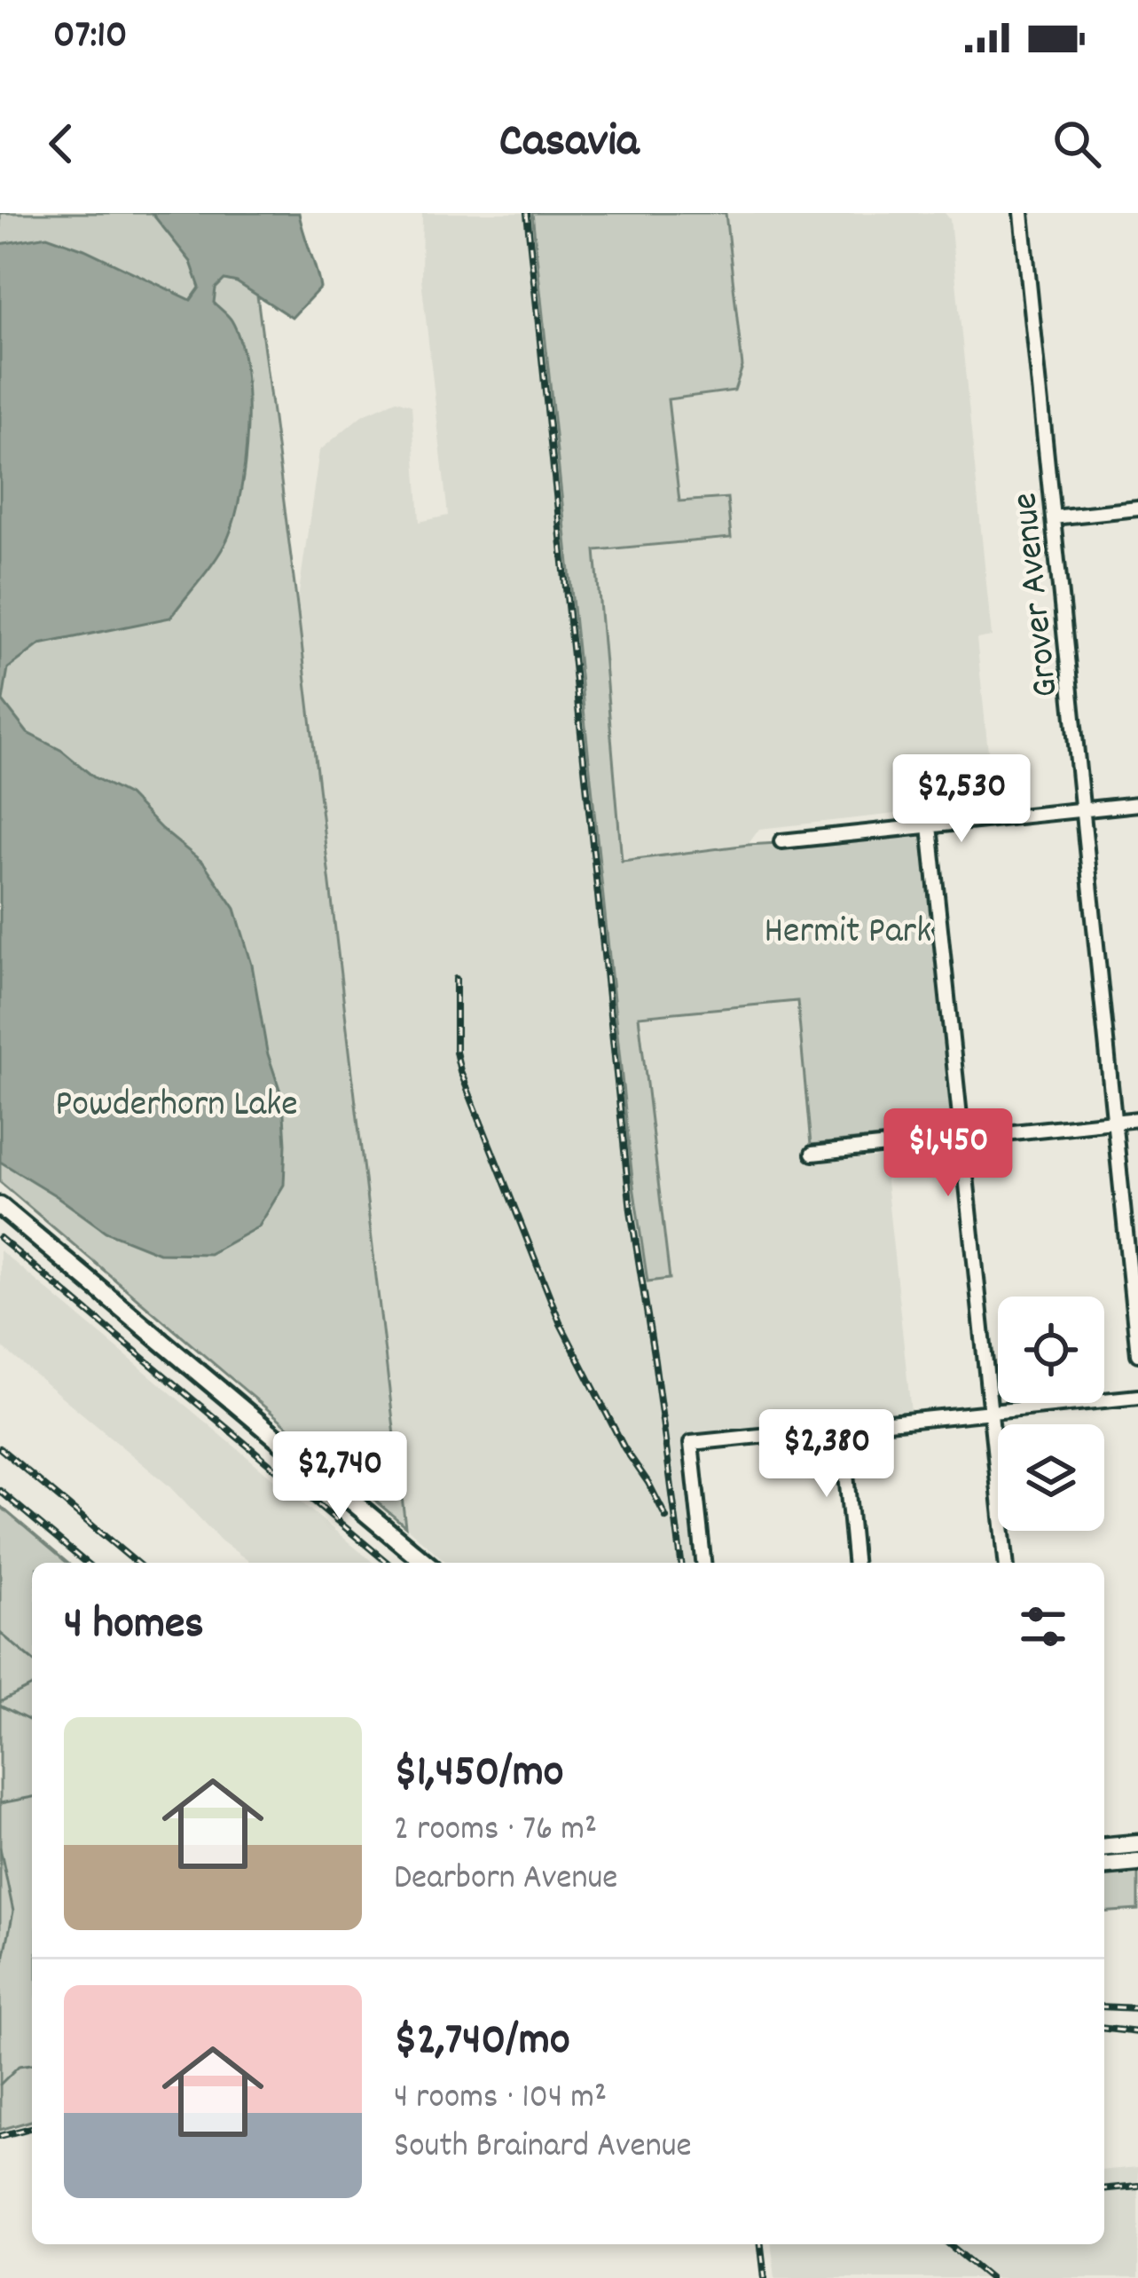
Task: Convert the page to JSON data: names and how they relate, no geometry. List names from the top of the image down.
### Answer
{
  "streets": {
    "street": ["Grover Avenue"]
  },
  "parks": ["Hermit Park", "Powderhorn Lake"],
  "page": {
    "status": "07:10",
    "header": "Casavia",
    "price": [
      "$2,530",
      "$1,450",
      "$2,380",
      "$2,740"
    ],
    "heading": "4 homes",
    "list": [
      {
        "name": "$1,450/mo",
        "note": "2 rooms · 76 m² · Dearborn Avenue"
      },
      {
        "name": "$2,740/mo",
        "note": "4 rooms · 104 m² · South Brainard Avenue"
      }
    ]
  }
}
